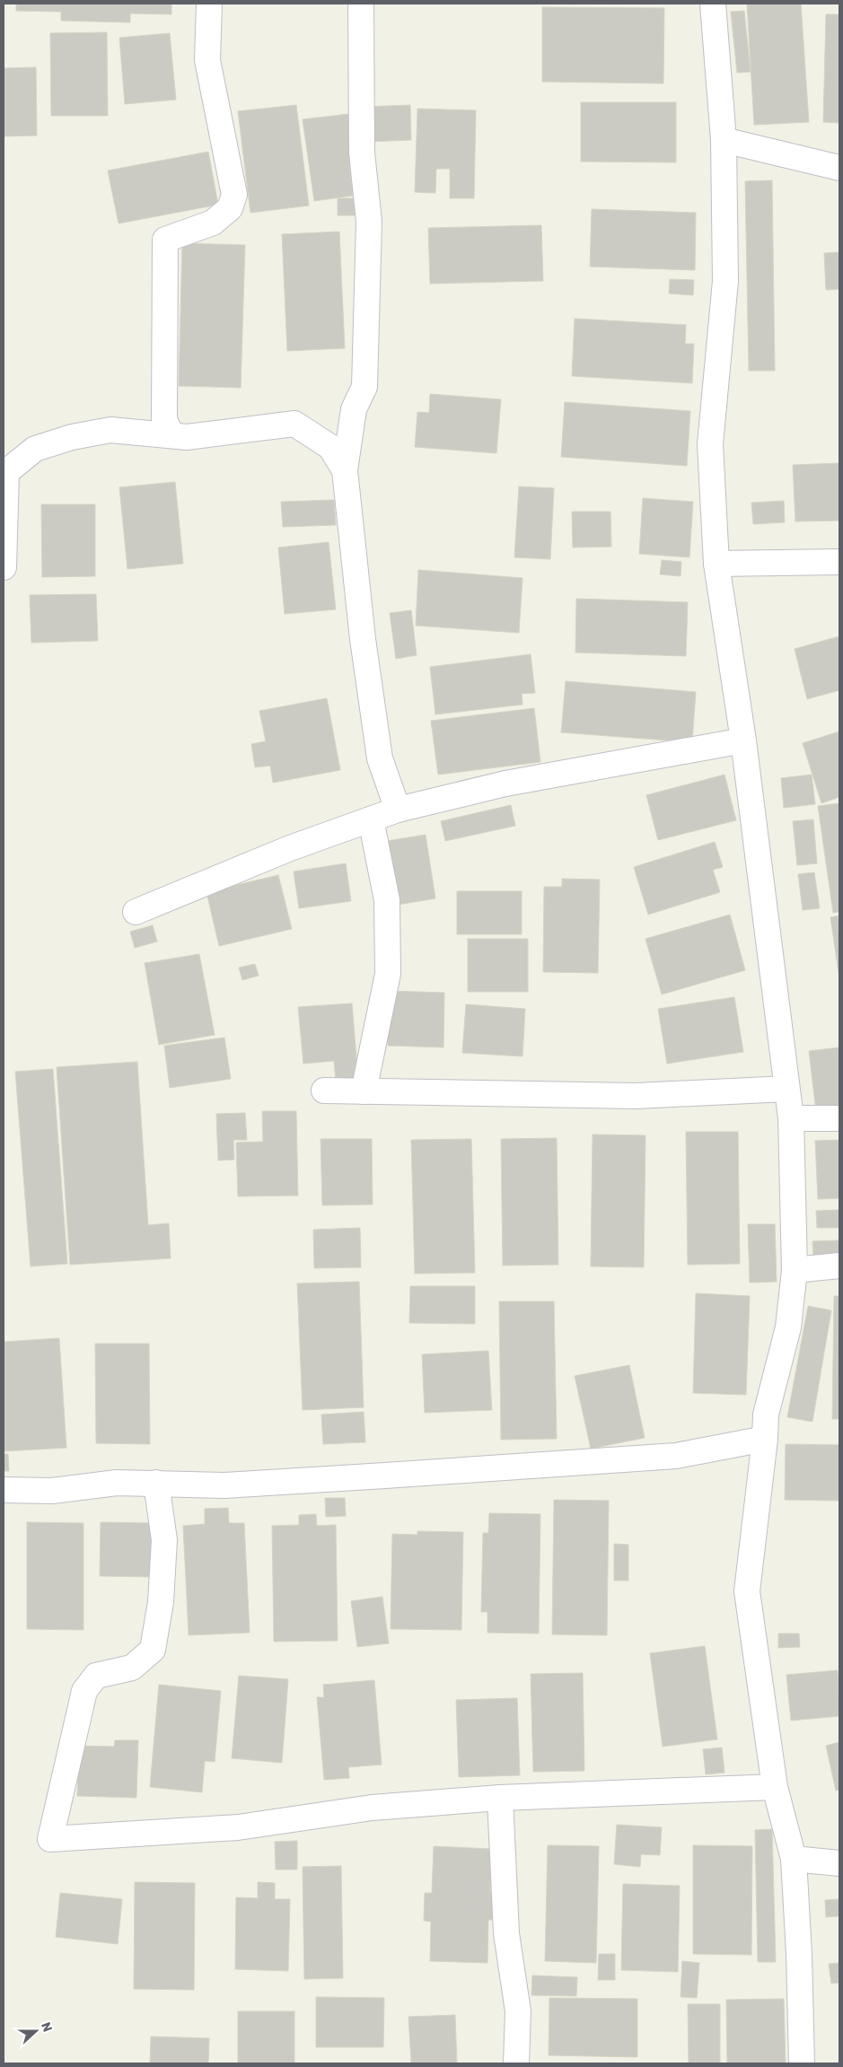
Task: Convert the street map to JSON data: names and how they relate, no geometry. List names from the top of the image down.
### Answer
{
  "north": "right"
}
